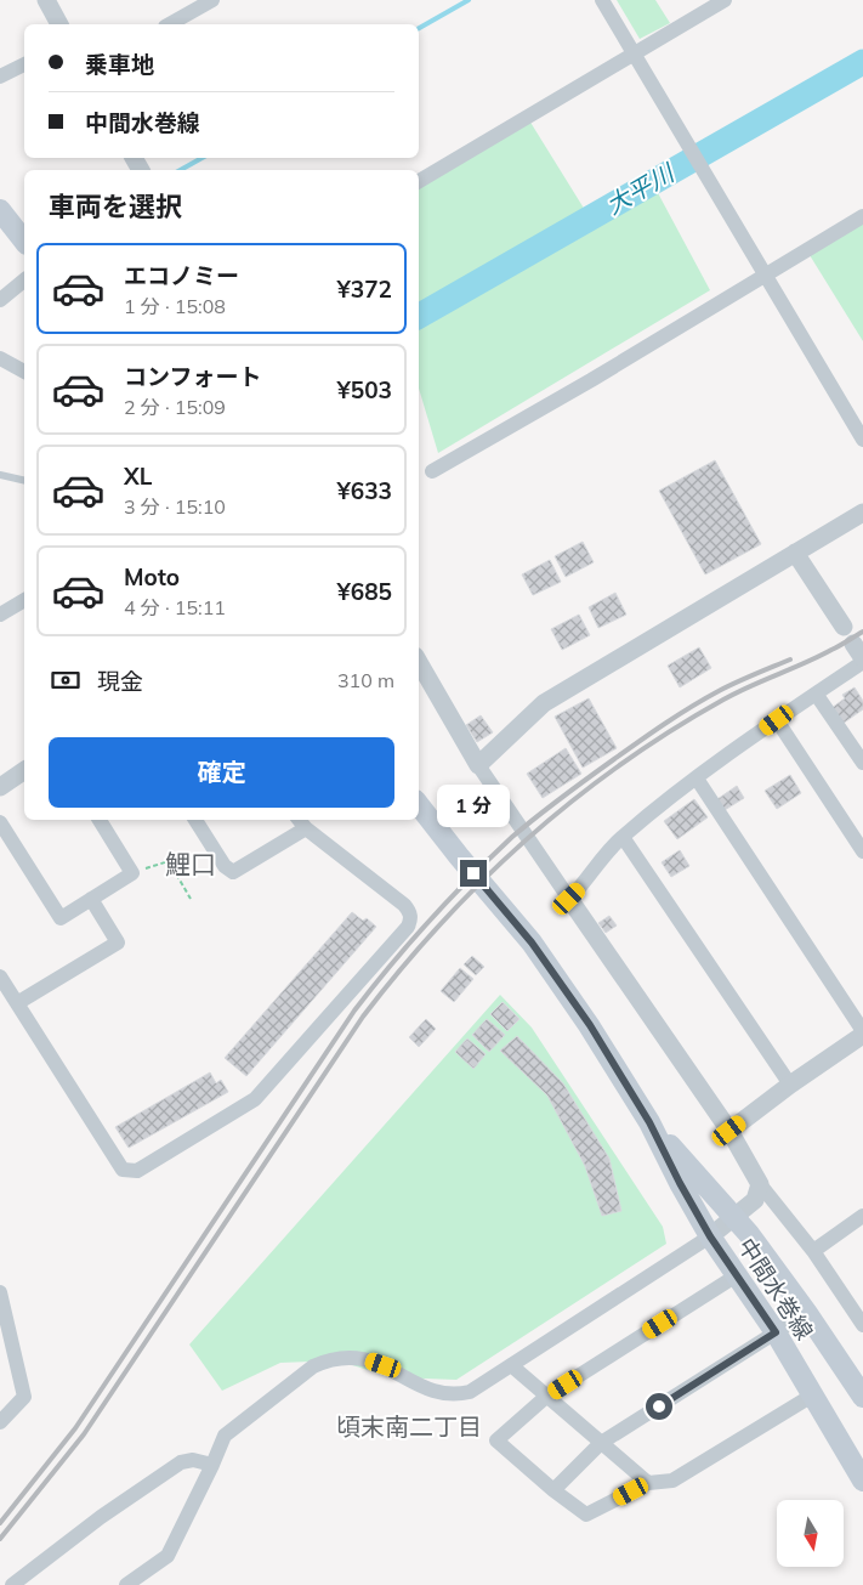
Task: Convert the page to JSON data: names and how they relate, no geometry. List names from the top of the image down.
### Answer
{
  "streets": {
    "main road": ["中間水巻線"]
  },
  "districts": ["鯉口", "頃末南二丁目"],
  "water": ["大平川"],
  "north": "bottom",
  "page": {
    "banner": ["乗車地", "中間水巻線"],
    "heading": "車両を選択",
    "list": [
      {
        "name": "エコノミー",
        "note": "1 分 · 15:08",
        "value": "¥372"
      },
      {
        "name": "コンフォート",
        "note": "2 分 · 15:09",
        "value": "¥503"
      },
      {
        "name": "XL",
        "note": "3 分 · 15:10",
        "value": "¥633"
      },
      {
        "name": "Moto",
        "note": "4 分 · 15:11",
        "value": "¥685"
      }
    ],
    "pay": ["現金", "310 m"],
    "buttons": "確定",
    "bubble": "1 分"
  }
}
